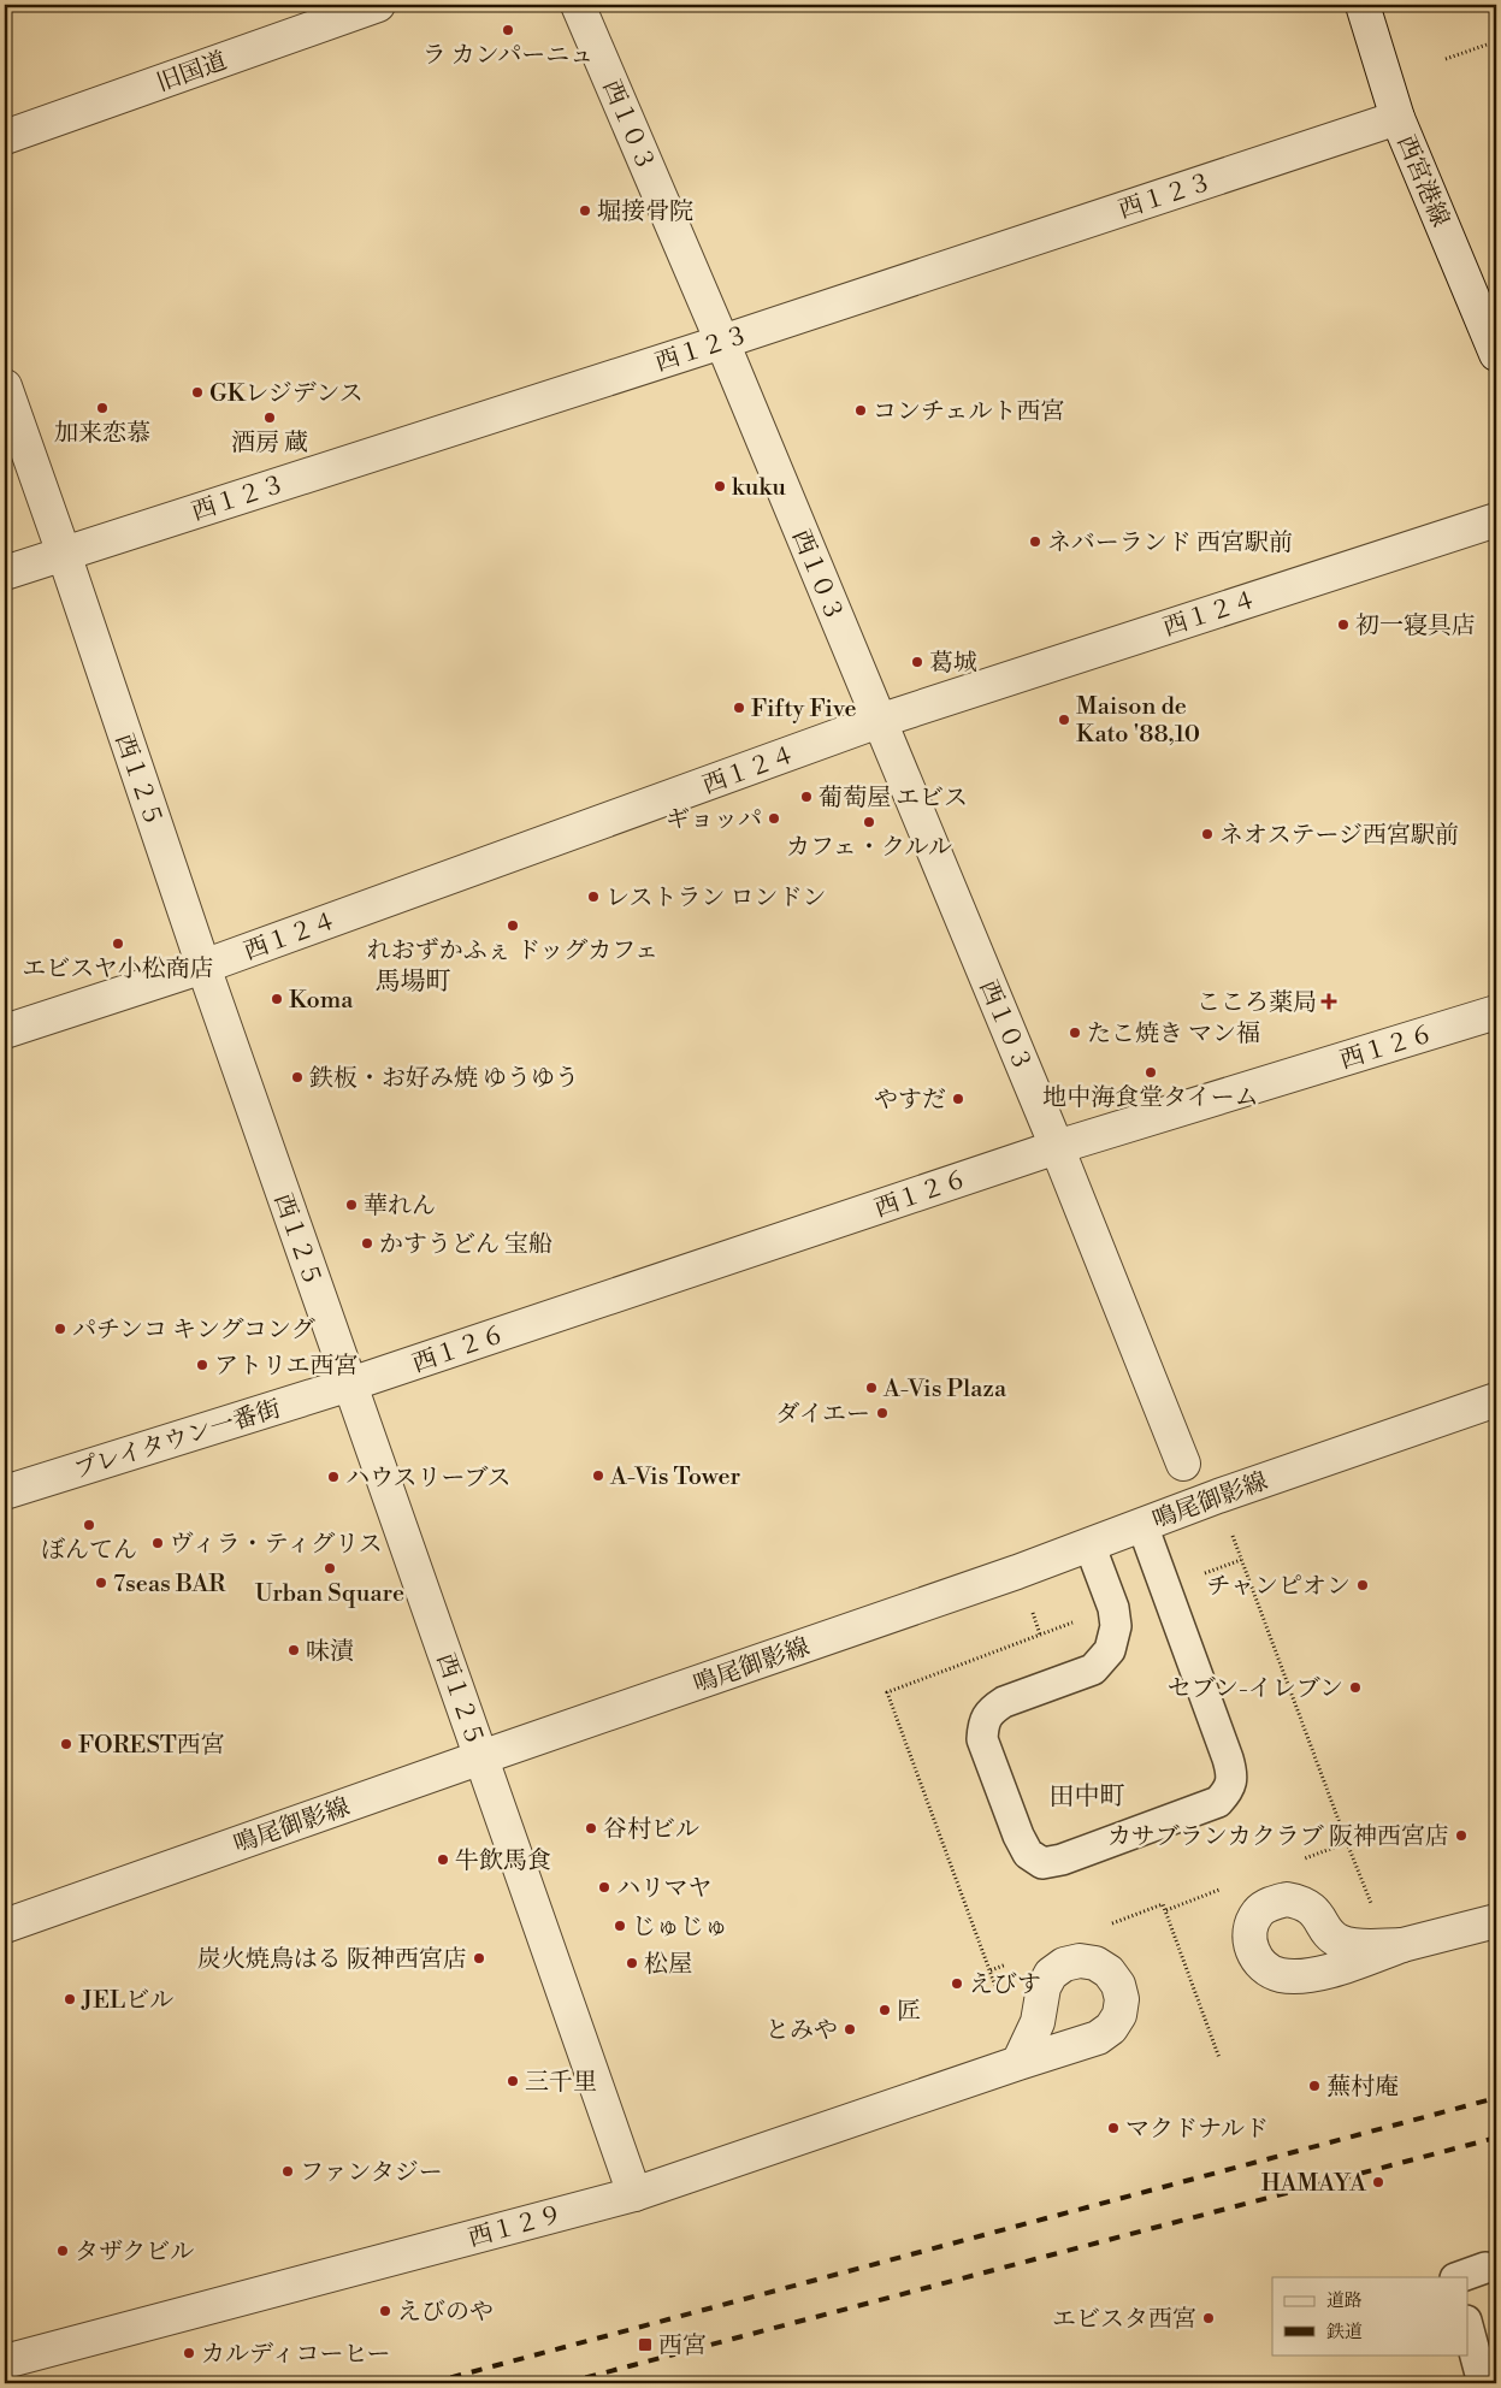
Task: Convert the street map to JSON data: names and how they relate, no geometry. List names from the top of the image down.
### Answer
{
  "streets": {
    "street": [
      "旧国道",
      "西１０３",
      "西宮港線",
      "西１２３",
      "西１２４",
      "西１２５",
      "西１２６",
      "プレイタウン一番街",
      "鳴尾御影線",
      "西１２９"
    ]
  },
  "crossings": [
    ["西１０３", "西１２３"],
    ["西１０３", "西１２４"],
    ["西１０３", "西１２６"],
    ["西宮港線", "西１２３"],
    ["西１２３", "西１２５"],
    ["西１２４", "西１２５"],
    ["西１２５", "西１２６"],
    ["西１２５", "プレイタウン一番街"],
    ["西１２５", "鳴尾御影線"],
    ["西１２５", "西１２９"],
    ["西１２６", "プレイタウン一番街"]
  ],
  "districts": ["馬場町", "田中町"],
  "places": {
    "other": [
      "ラ カンパーニュ",
      "堀接骨院",
      "GKレジデンス",
      "加来恋慕",
      "コンチェルト西宮",
      "酒房 蔵",
      "kuku",
      "ネバーランド 西宮駅前",
      "初一寝具店",
      "葛城",
      "Fifty Five",
      "Maison de Kato '88,10",
      "葡萄屋 エビス",
      "ギョッパ",
      "カフェ・クルル",
      "ネオステージ西宮駅前",
      "レストラン ロンドン",
      "れおずかふぇ ドッグカフェ",
      "エビスヤ小松商店",
      "Koma",
      "たこ焼き マン福",
      "地中海食堂タイーム",
      "鉄板・お好み焼 ゆうゆう",
      "やすだ",
      "華れん",
      "かすうどん 宝船",
      "パチンコ キングコング",
      "アトリエ西宮",
      "A-Vis Plaza",
      "ダイエー",
      "A-Vis Tower",
      "ハウスリーブス",
      "ぼんてん",
      "ヴィラ・ティグリス",
      "Urban Square",
      "7seas BAR",
      "チャンピオン",
      "味漬",
      "セブン-イレブン",
      "FOREST西宮",
      "谷村ビル",
      "カサブランカクラブ 阪神西宮店",
      "牛飲馬食",
      "ハリマヤ",
      "じゅじゅ",
      "炭火焼鳥はる 阪神西宮店",
      "松屋",
      "えびす",
      "JELビル",
      "匠",
      "とみや",
      "三千里",
      "蕪村庵",
      "マクドナルド",
      "ファンタジー",
      "HAMAYA",
      "タザクビル",
      "えびのや",
      "エビスタ西宮",
      "カルディコーヒー"
    ],
    "health": ["こころ薬局"],
    "transit": ["西宮"]
  },
  "legend": ["道路", "鉄道"]
}
